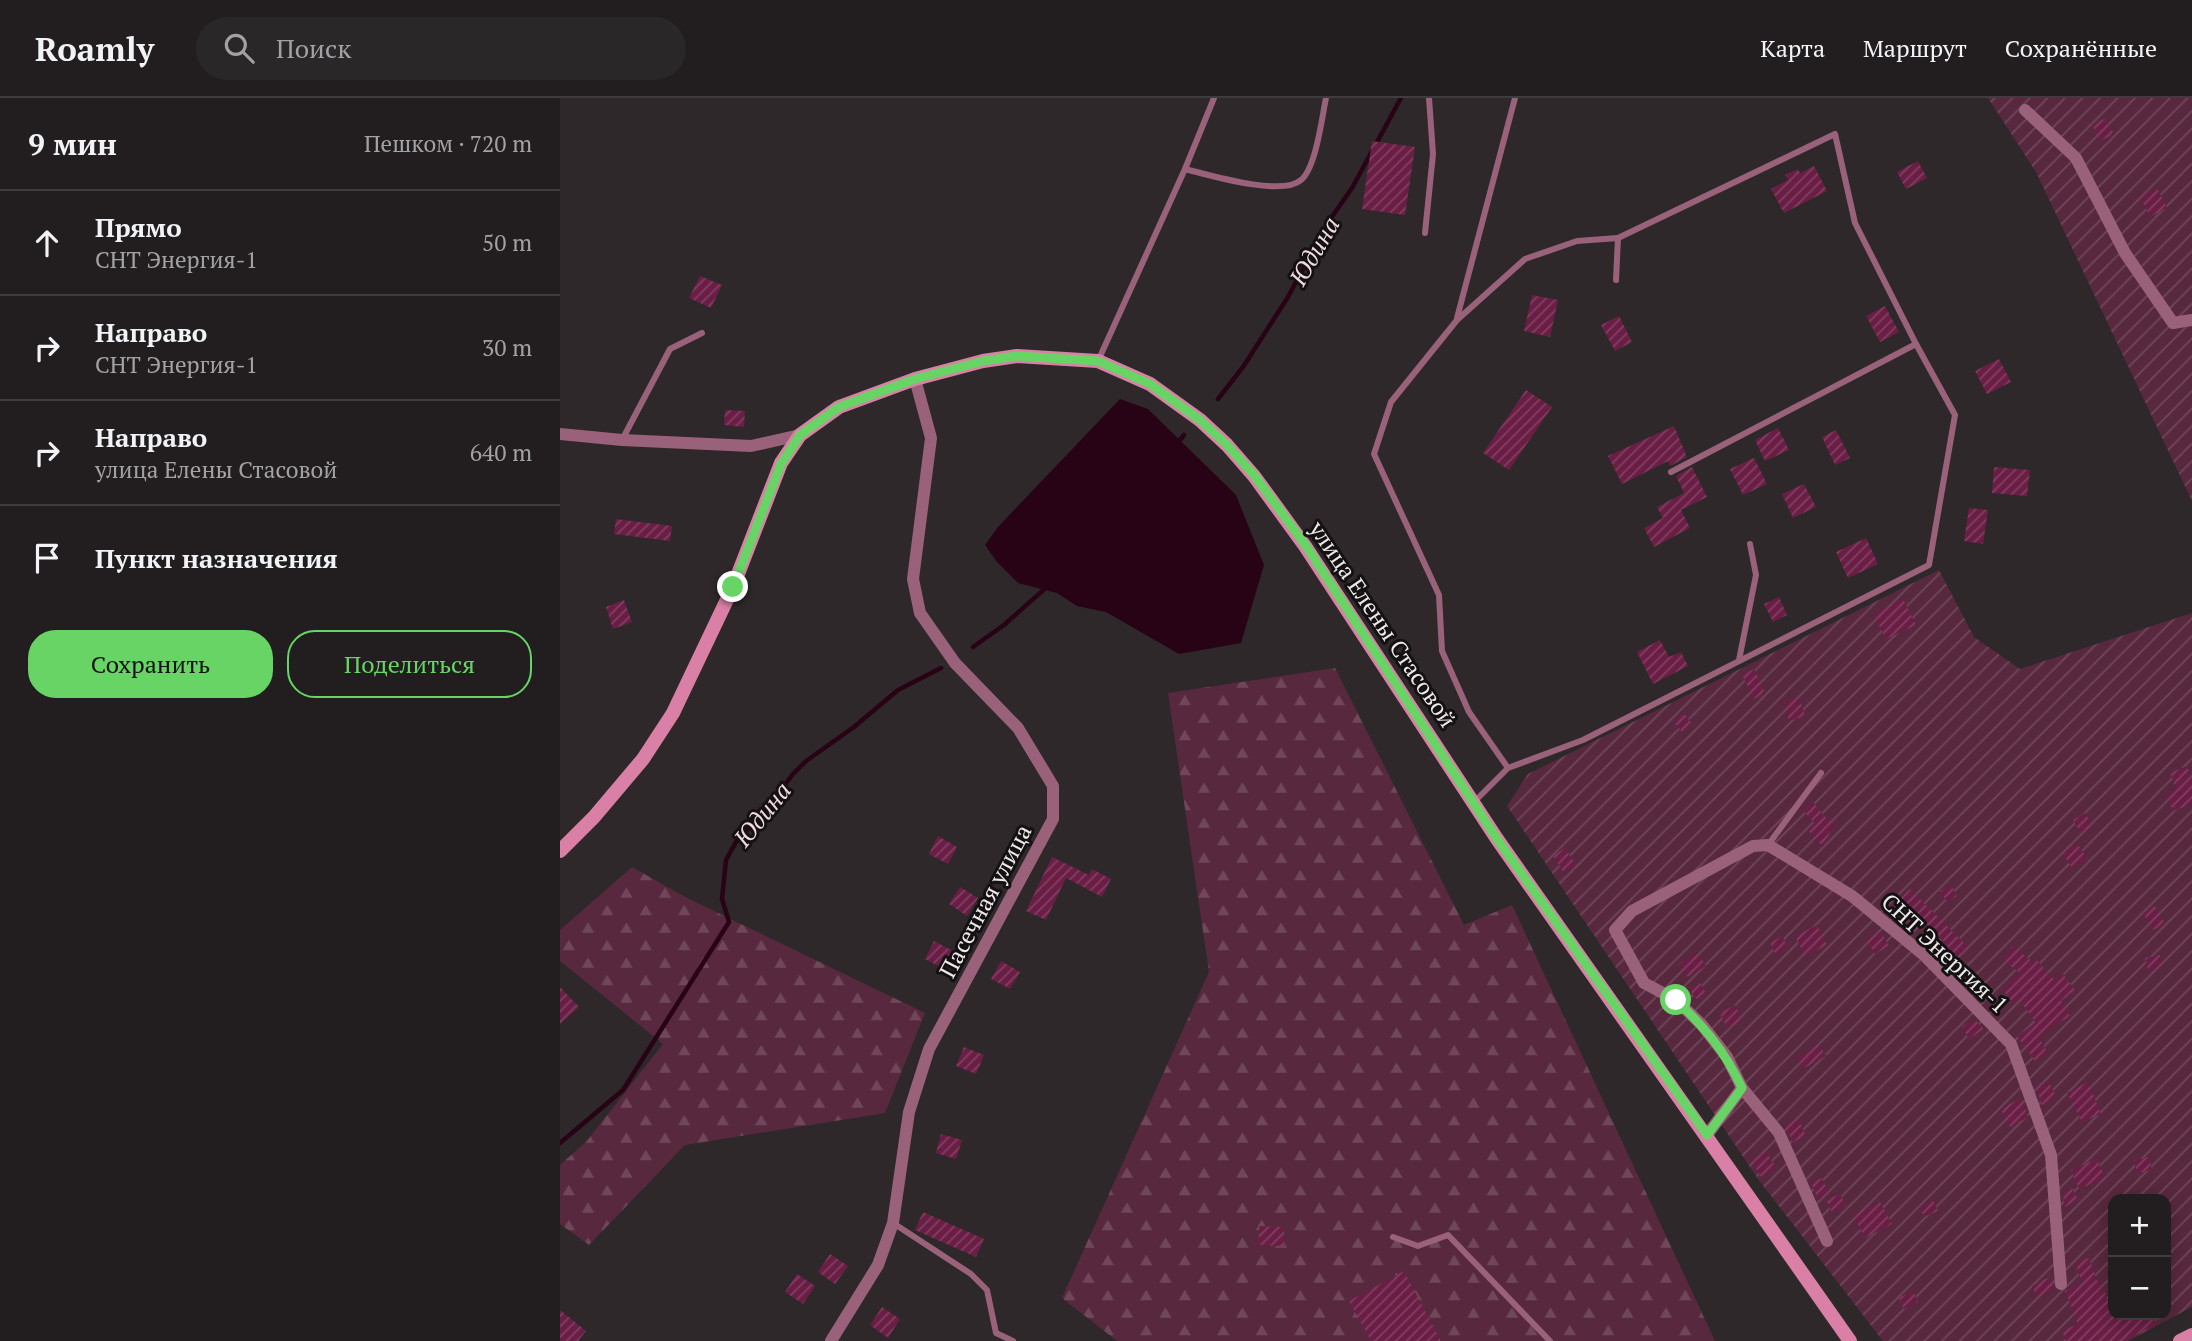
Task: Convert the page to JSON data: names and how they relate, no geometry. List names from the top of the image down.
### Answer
{
  "streets": {
    "main road": ["улица Елены Стасовой"],
    "street": ["Пасечная улица", "СНТ Энергия-1"]
  },
  "crossings": [
    ["улица Елены Стасовой", "Пасечная улица"]
  ],
  "water": ["Юдина"],
  "page": {
    "header": "Roamly",
    "search": "Поиск",
    "nav": ["Карта", "Маршрут", "Сохранённые"],
    "heading": ["9 мин", "Пешком · 720 m"],
    "list": [
      ["Прямо", "СНТ Энергия-1", "50 m"],
      ["Направо", "СНТ Энергия-1", "30 m"],
      ["Направо", "улица Елены Стасовой", "640 m"],
      "Пункт назначения"
    ],
    "buttons": ["Сохранить", "Поделиться"],
    "map_buttons": ["+", "−"]
  }
}
